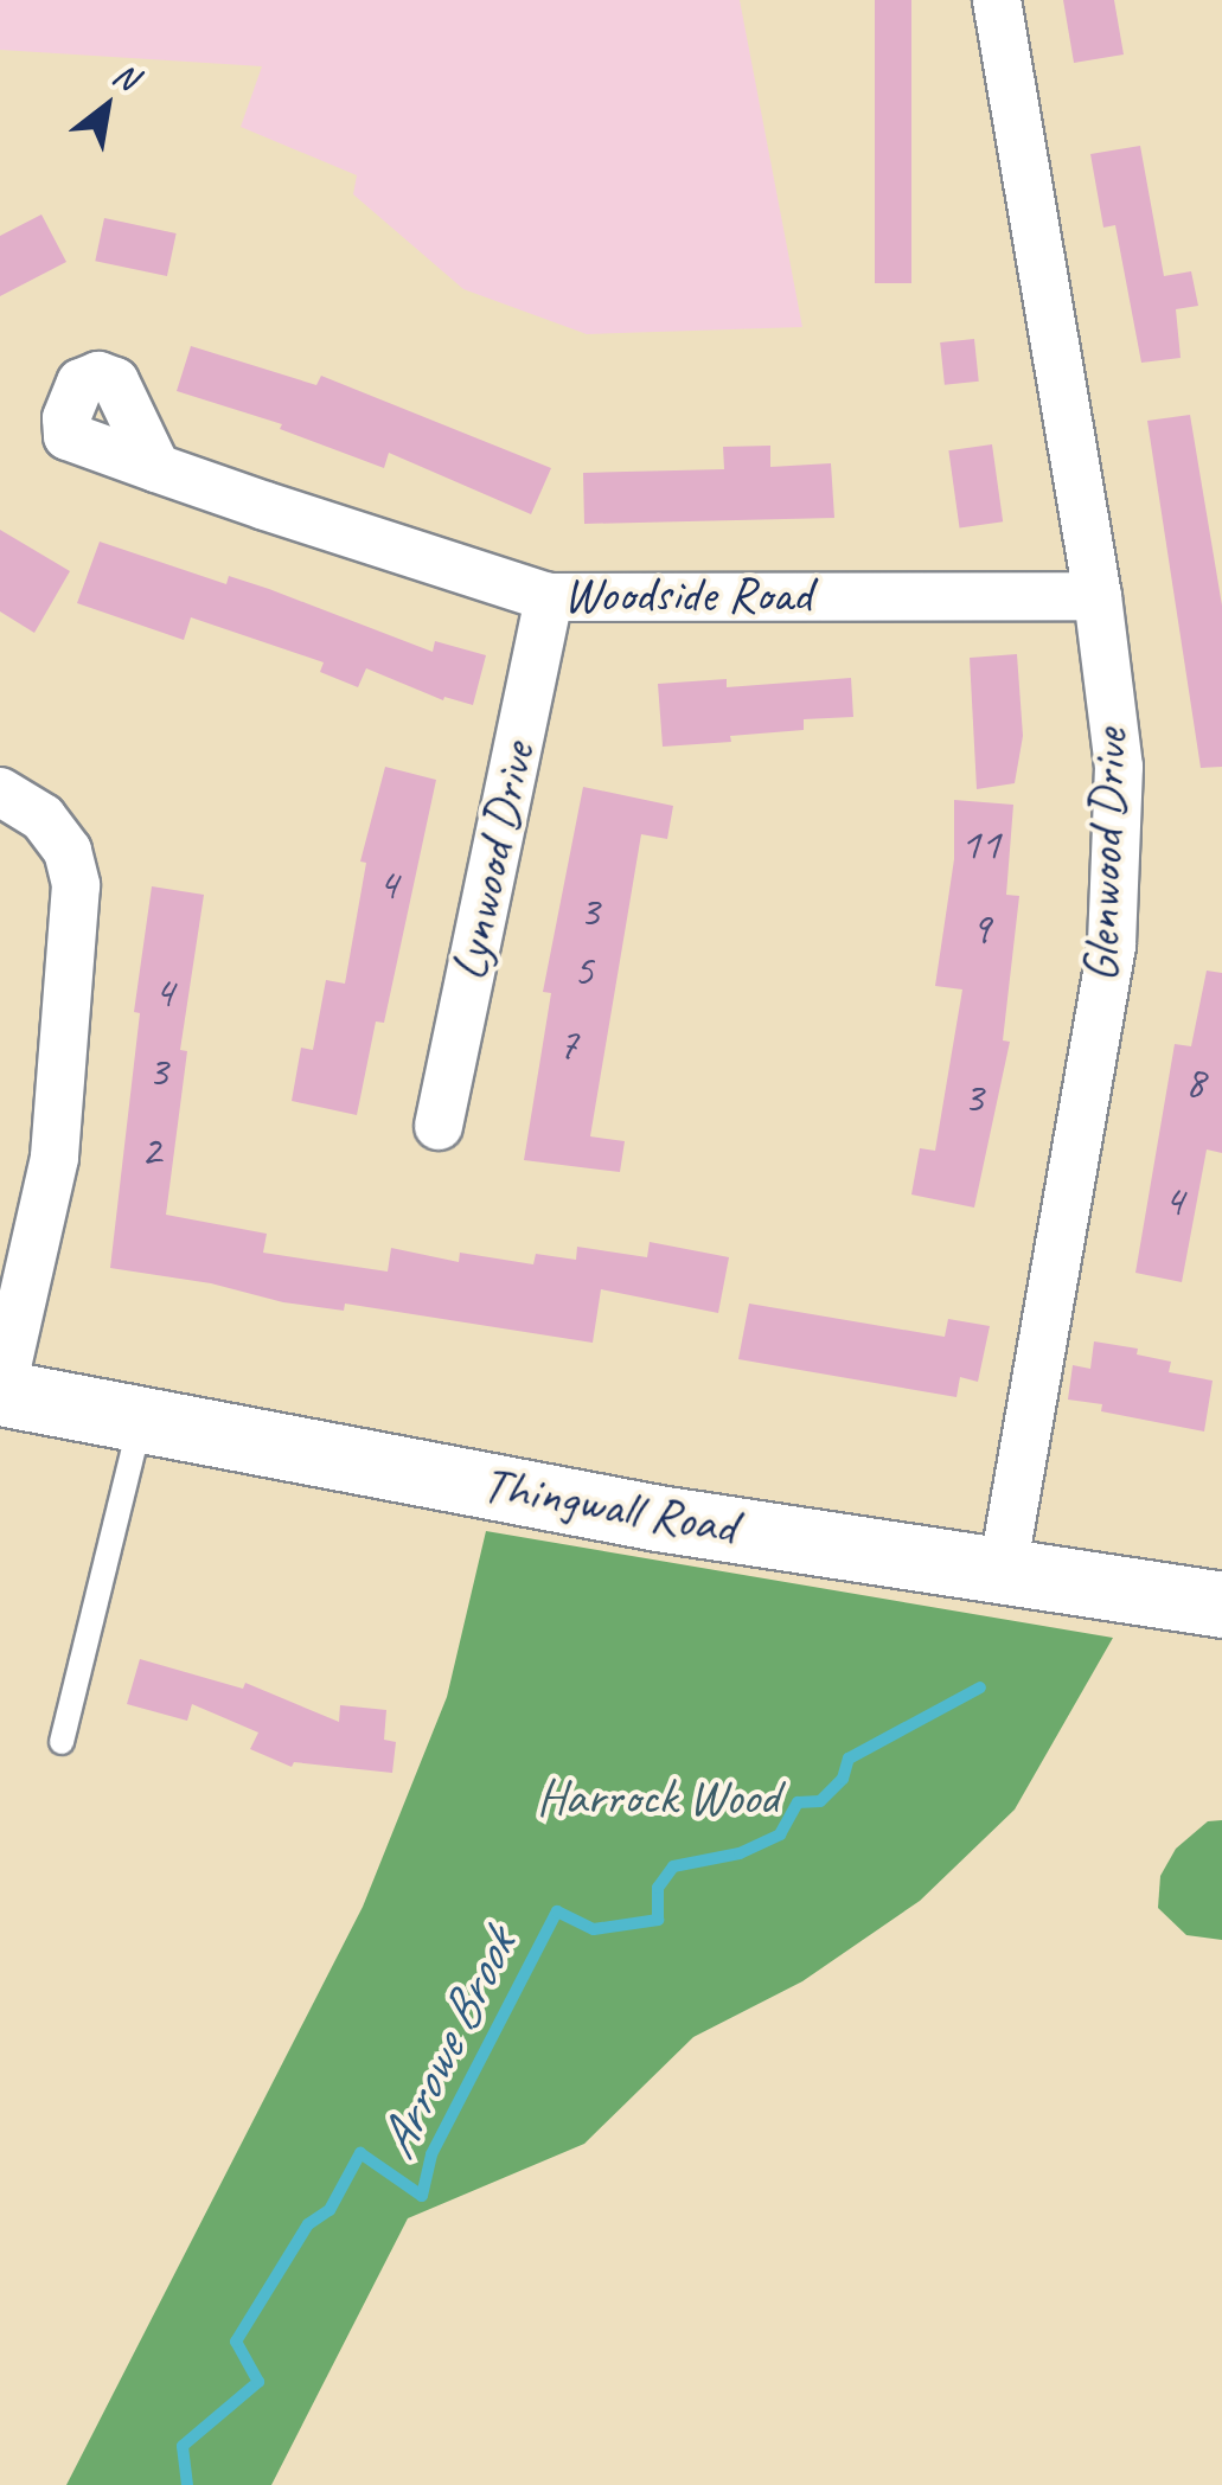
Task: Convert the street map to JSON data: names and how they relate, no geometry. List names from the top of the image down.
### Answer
{
  "streets": {
    "street": [
      "Woodside Road",
      "Glenwood Drive",
      "Lynwood Drive",
      "Thingwall Road"
    ]
  },
  "crossings": [
    ["Woodside Road", "Glenwood Drive"],
    ["Woodside Road", "Lynwood Drive"],
    ["Glenwood Drive", "Thingwall Road"]
  ],
  "water": ["Arrowe Brook"],
  "parks": ["Harrock Wood"],
  "house_numbers": [
    "11",
    "4",
    "3",
    "9",
    "5",
    "4",
    "7",
    "3",
    "8",
    "3",
    "2",
    "4"
  ],
  "north": "top right"
}
